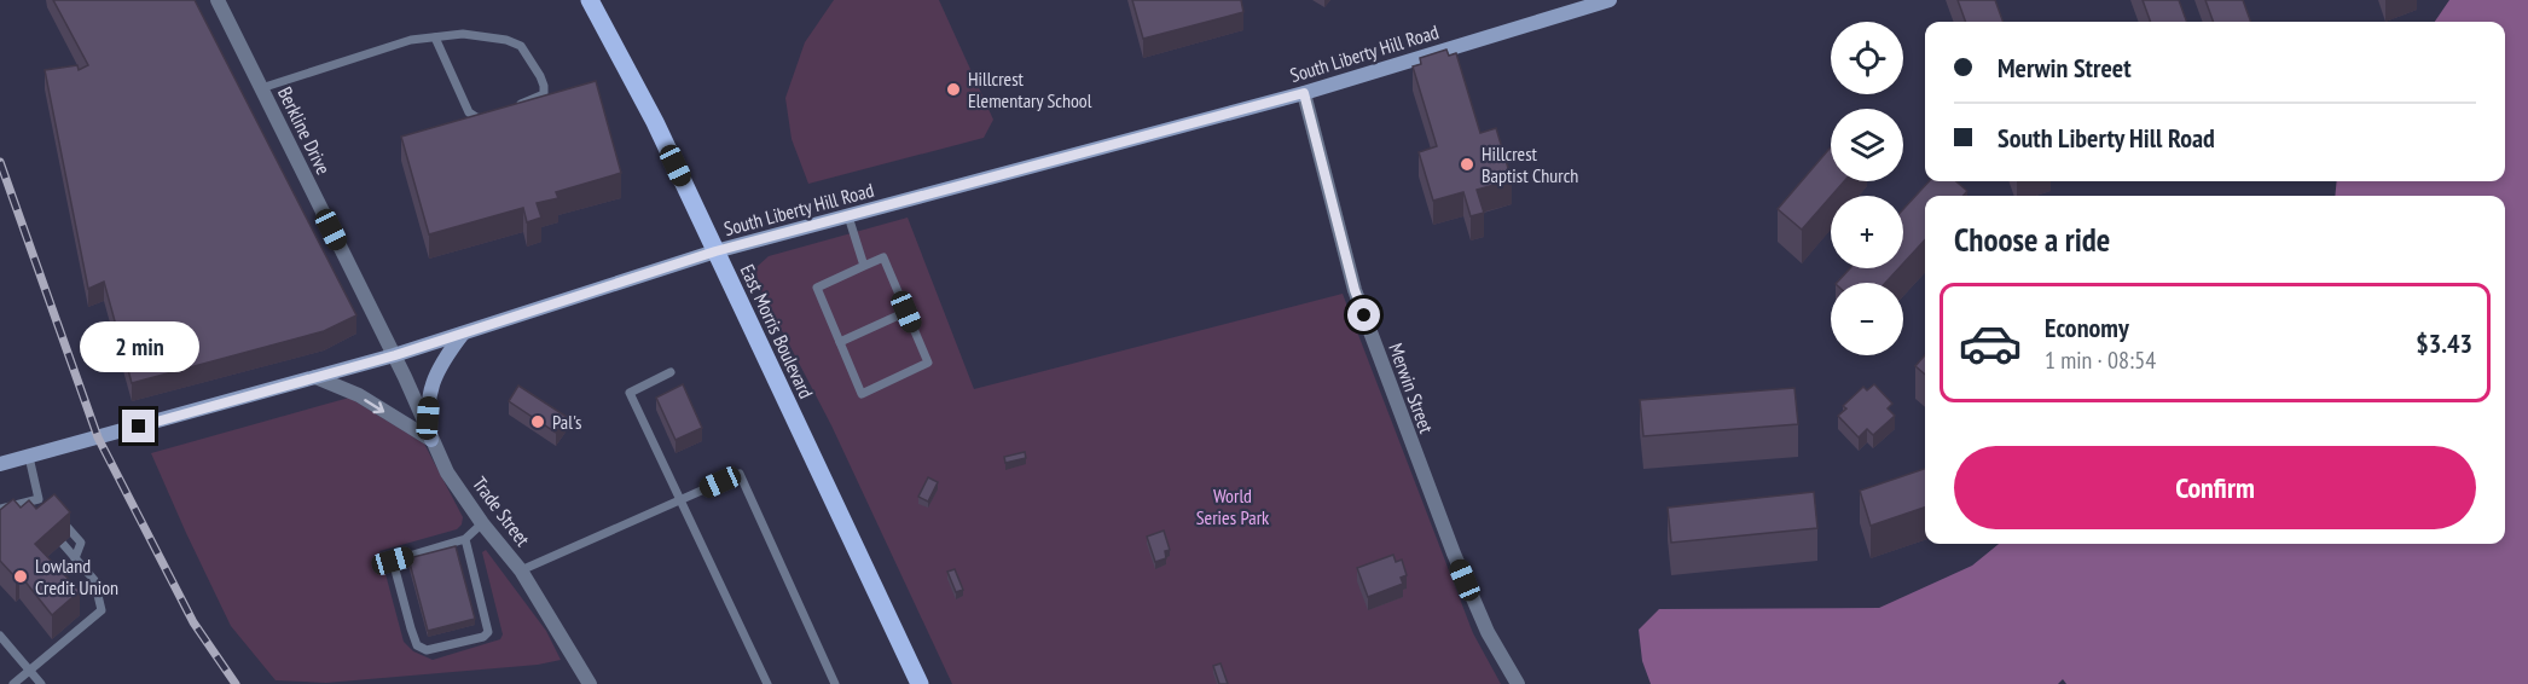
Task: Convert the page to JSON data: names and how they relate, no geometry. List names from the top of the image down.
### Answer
{
  "streets": {
    "main road": ["East Morris Boulevard"],
    "street": [
      "South Liberty Hill Road",
      "Berkline Drive",
      "Merwin Street",
      "Trade Street"
    ]
  },
  "crossings": [
    ["South Liberty Hill Road", "Berkline Drive"],
    ["South Liberty Hill Road", "East Morris Boulevard"],
    ["South Liberty Hill Road", "Merwin Street"],
    ["South Liberty Hill Road", "Trade Street"],
    ["Berkline Drive", "Trade Street"]
  ],
  "parks": ["World Series Park"],
  "places": [
    "Hillcrest Elementary School",
    "Hillcrest Baptist Church",
    "Pal's",
    "Lowland Credit Union"
  ],
  "page": {
    "map_buttons": ["+", "−"],
    "banner": ["Merwin Street", "South Liberty Hill Road"],
    "heading": "Choose a ride",
    "list": [
      {
        "name": "Economy",
        "note": "1 min · 08:54",
        "value": "$3.43"
      }
    ],
    "bubble": "2 min",
    "buttons": "Confirm"
  }
}
